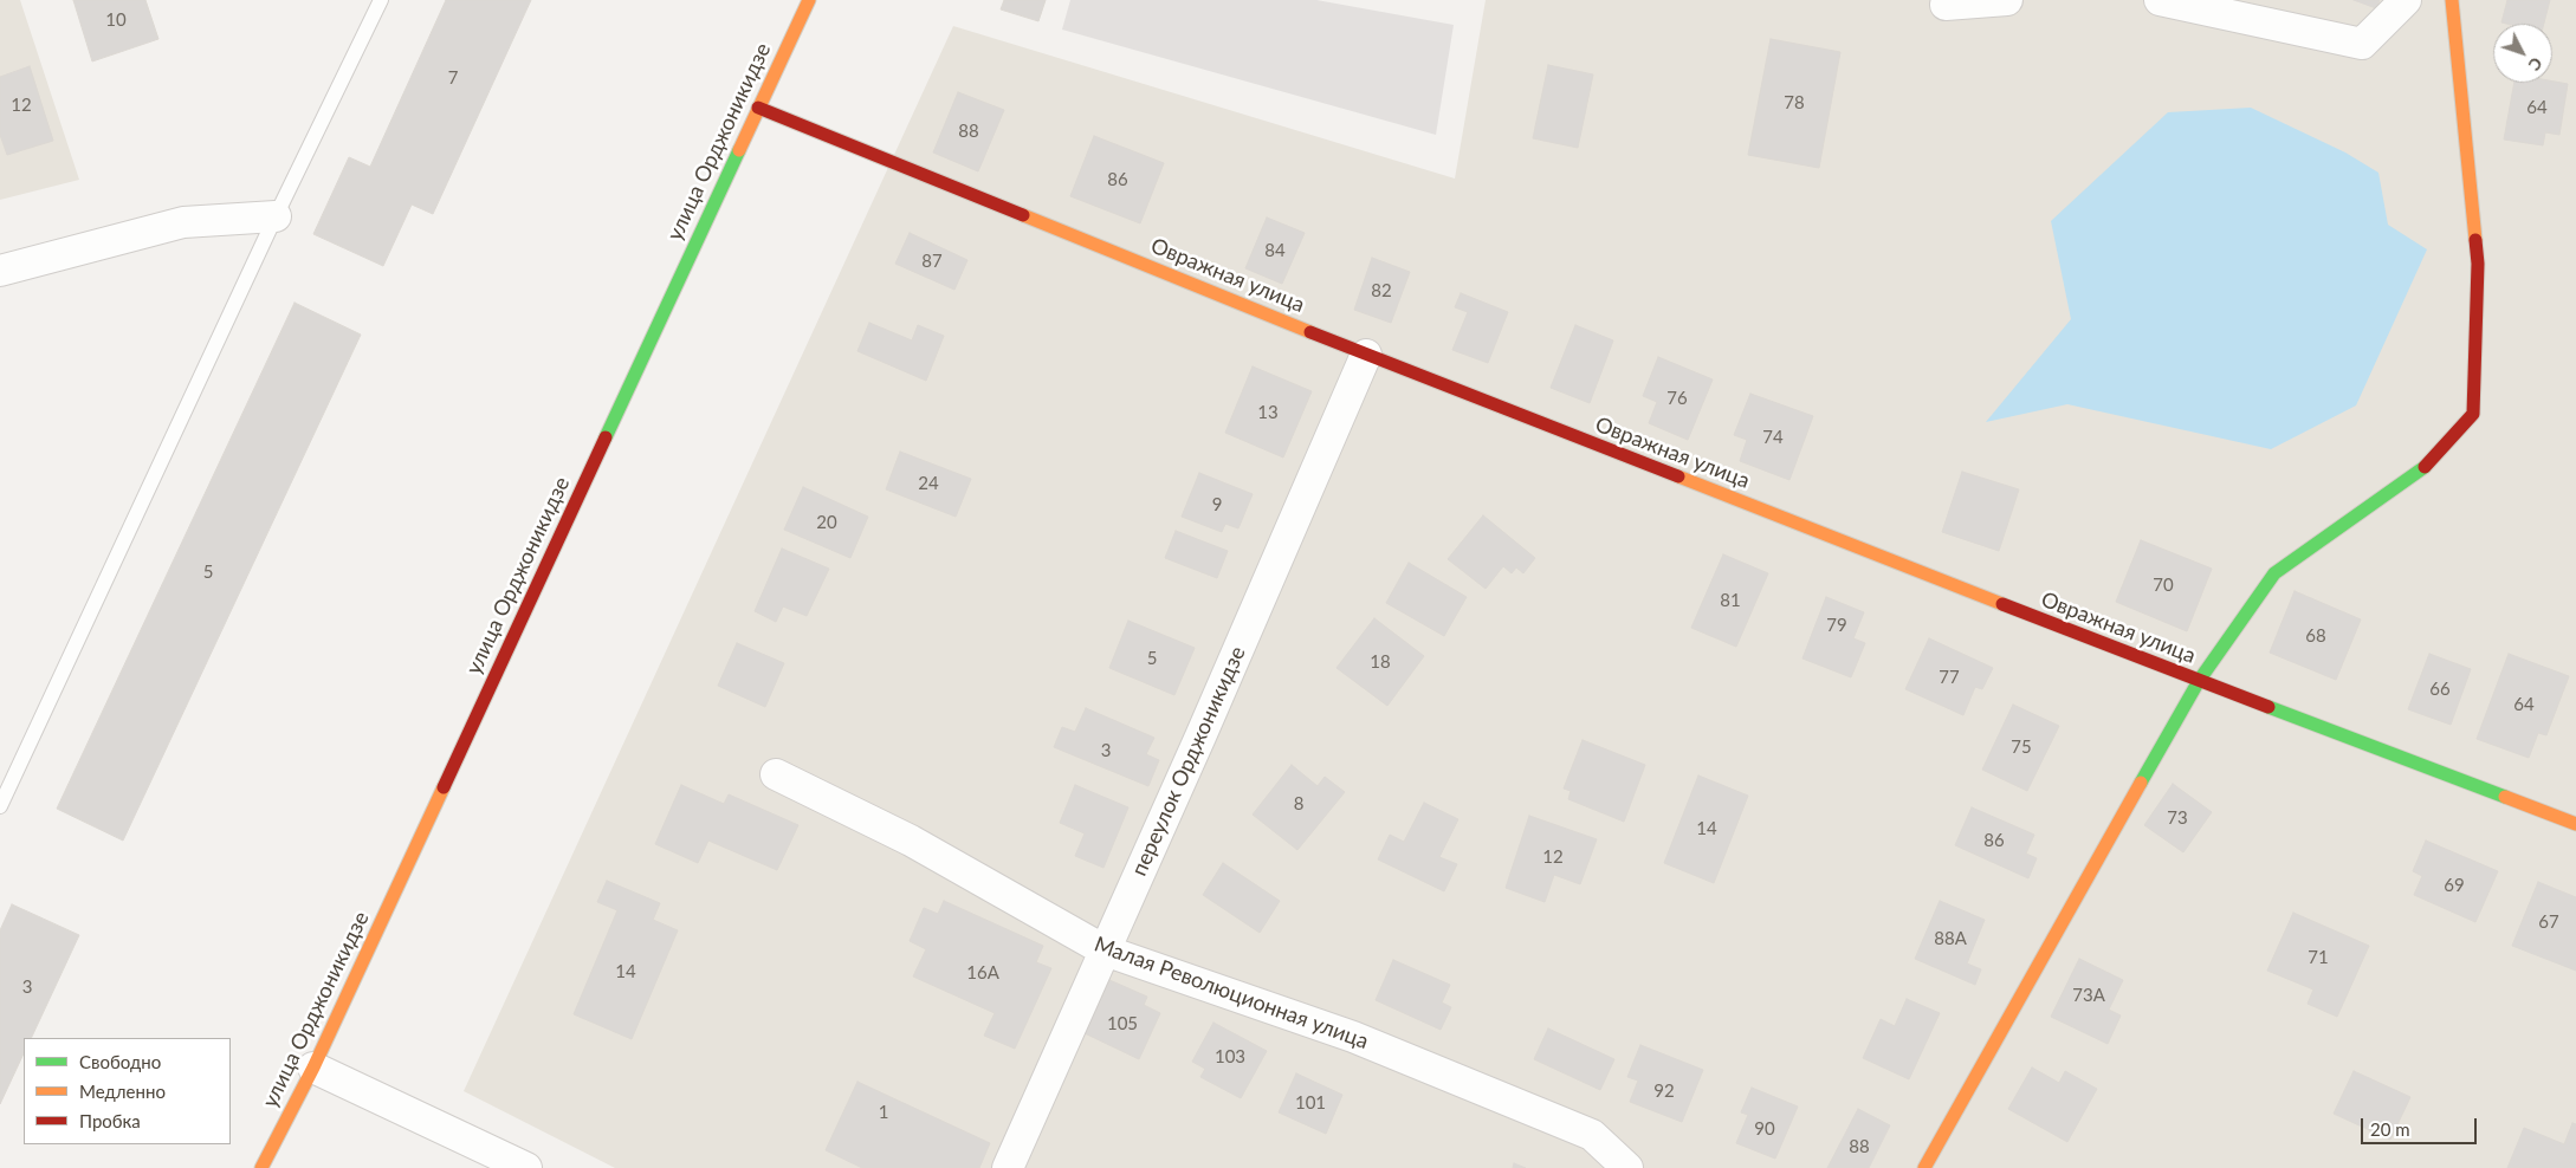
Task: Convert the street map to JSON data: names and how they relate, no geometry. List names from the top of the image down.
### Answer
{
  "streets": {
    "street": [
      "улица Орджоникидзе",
      "Овражная улица",
      "переулок Орджоникидзе",
      "Малая Революционная улица"
    ]
  },
  "crossings": [
    ["улица Орджоникидзе", "Овражная улица"],
    ["Овражная улица", "переулок Орджоникидзе"],
    ["переулок Орджоникидзе", "Малая Революционная улица"]
  ],
  "house_numbers": [
    "10",
    "7",
    "78",
    "12",
    "64",
    "88",
    "86",
    "84",
    "87",
    "82",
    "76",
    "13",
    "74",
    "24",
    "9",
    "20",
    "5",
    "70",
    "81",
    "79",
    "68",
    "5",
    "18",
    "77",
    "66",
    "64",
    "75",
    "3",
    "8",
    "73",
    "14",
    "86",
    "12",
    "69",
    "67",
    "88А",
    "71",
    "14",
    "16А",
    "3",
    "73А",
    "105",
    "103",
    "92",
    "101",
    "1",
    "90",
    "88"
  ],
  "legend": ["Свободно", "Медленно", "Пробка"],
  "scale_bar": "20 m",
  "north": "bottom right"
}
